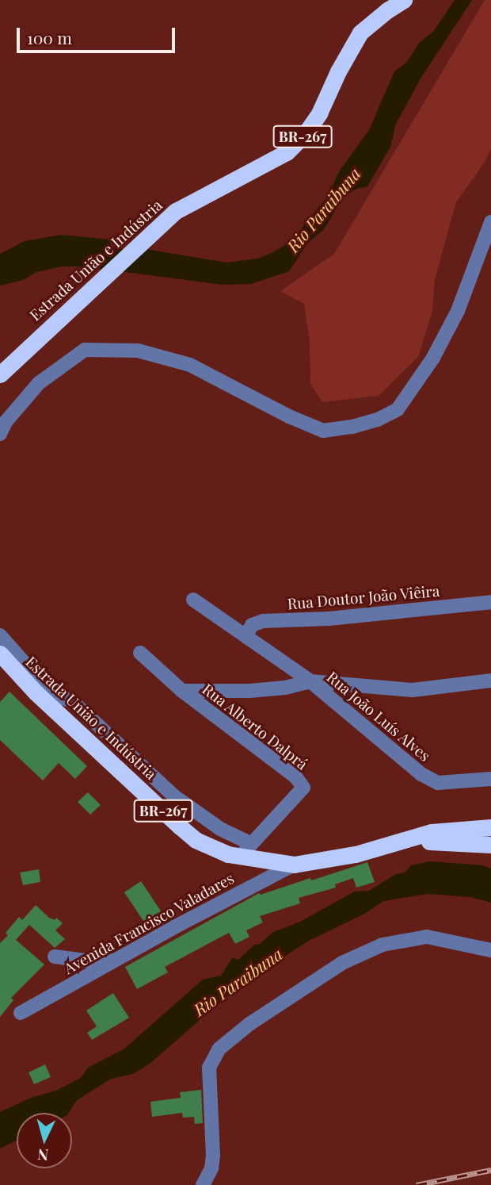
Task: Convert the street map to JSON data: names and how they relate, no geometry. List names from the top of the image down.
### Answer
{
  "streets": {
    "highway": ["BR-267", "Estrada União e Indústria"],
    "street": [
      "Rua Doutor João Viêira",
      "Rua João Luís Alves",
      "Rua Alberto Dalprá",
      "Avenida Francisco Valadares"
    ]
  },
  "crossings": [
    ["BR-267", "Estrada União e Indústria"],
    ["Estrada União e Indústria", "Rua Alberto Dalprá"],
    ["Estrada União e Indústria", "Avenida Francisco Valadares"],
    ["Rua Doutor João Viêira", "Rua João Luís Alves"]
  ],
  "water": ["Rio Paraibuna"],
  "scale_bar": "100 m",
  "north": "bottom"
}
